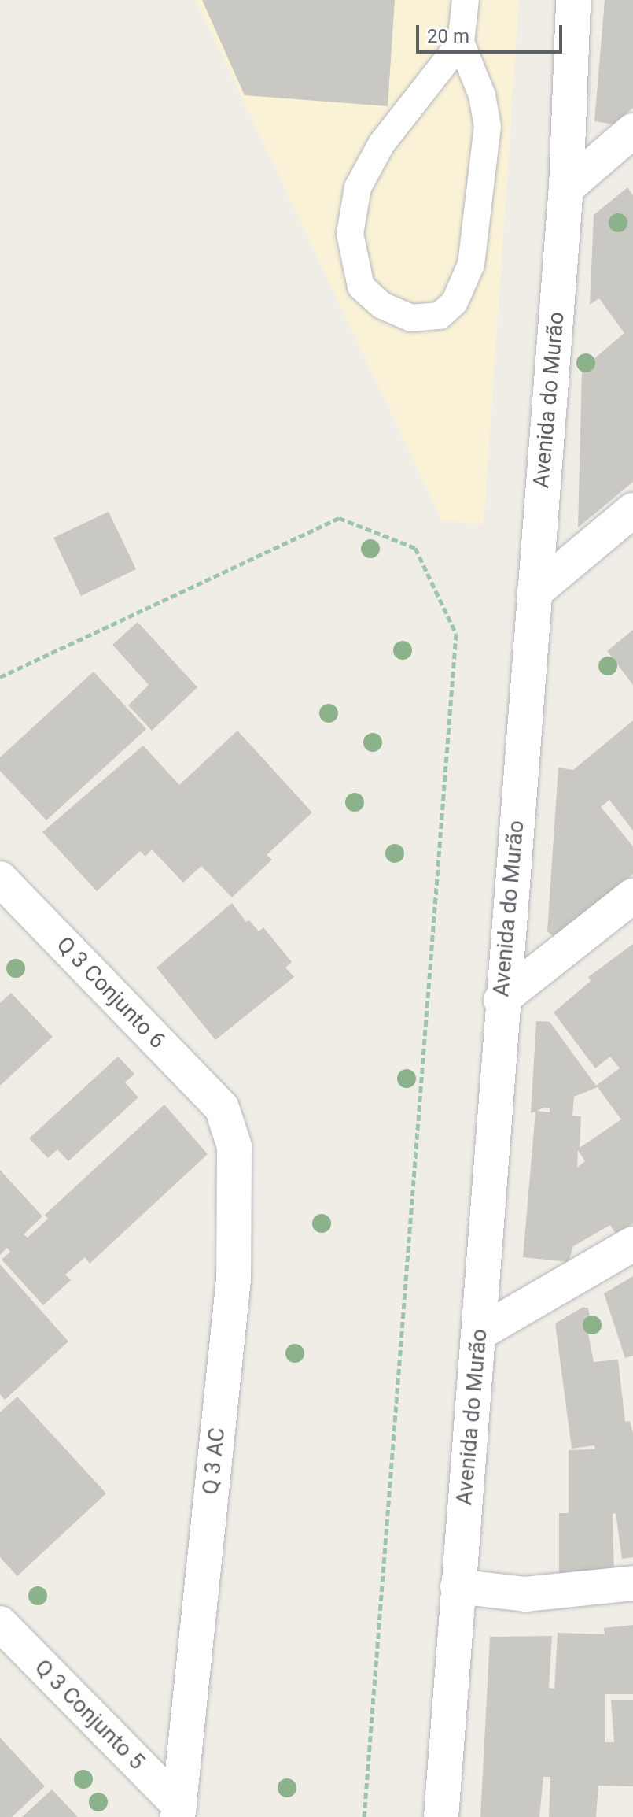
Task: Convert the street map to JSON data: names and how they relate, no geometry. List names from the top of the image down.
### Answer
{
  "streets": {
    "street": [
      "Avenida do Murão",
      "Q 3 Conjunto 6",
      "Q 3 AC",
      "Q 3 Conjunto 5"
    ]
  },
  "crossings": [
    ["Q 3 Conjunto 6", "Q 3 AC"],
    ["Q 3 AC", "Q 3 Conjunto 5"]
  ],
  "scale_bar": "20 m"
}
